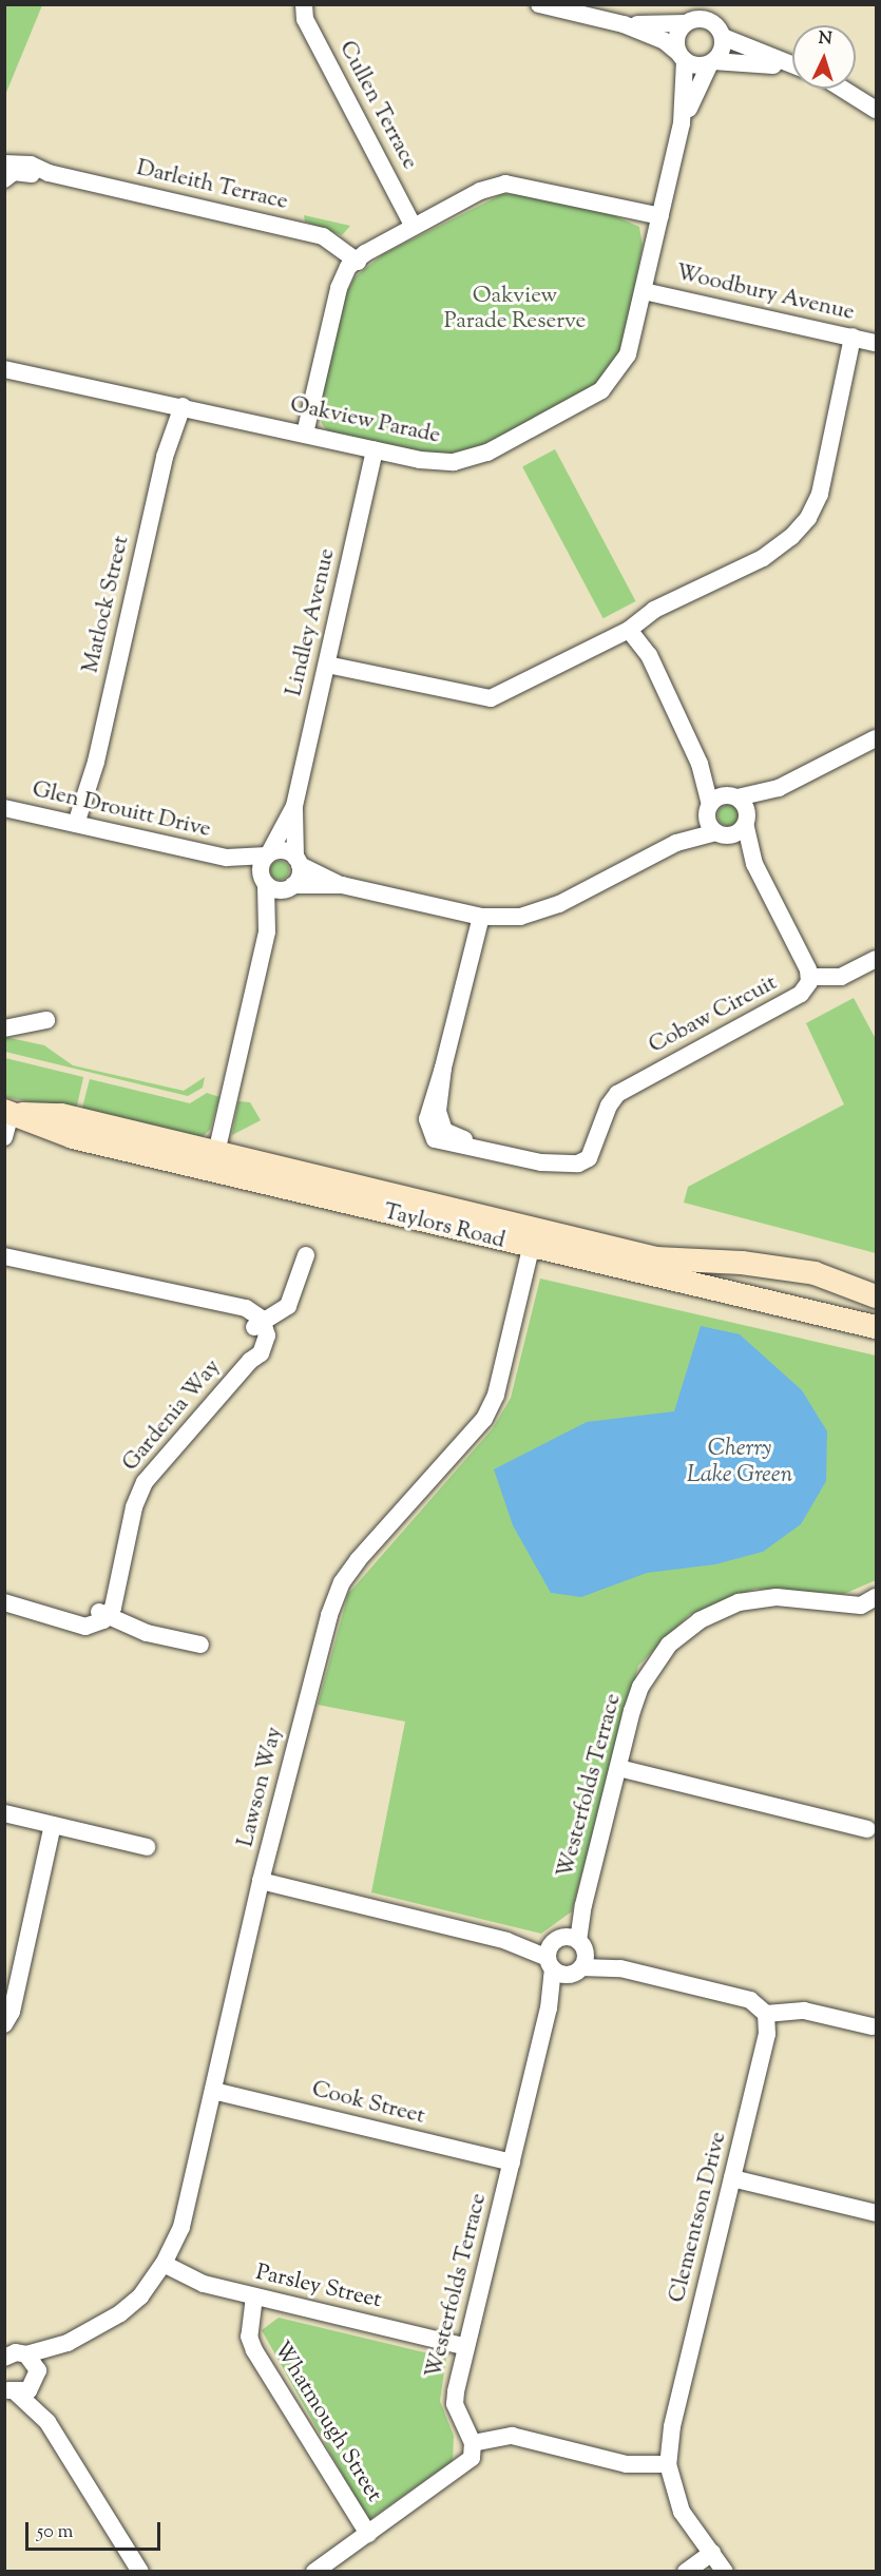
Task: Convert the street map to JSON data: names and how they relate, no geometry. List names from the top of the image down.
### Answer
{
  "streets": {
    "street": [
      "Cullen Terrace",
      "Darleith Terrace",
      "Woodbury Avenue",
      "Oakview Parade",
      "Matlock Street",
      "Lindley Avenue",
      "Glen Drouitt Drive",
      "Cobaw Circuit",
      "Taylors Road",
      "Gardenia Way",
      "Westerfolds Terrace",
      "Lawson Way",
      "Cook Street",
      "Clementson Drive",
      "Parsley Street",
      "Whatmough Street"
    ]
  },
  "crossings": [
    ["Woodbury Avenue", "Oakview Parade"],
    ["Oakview Parade", "Matlock Street"],
    ["Oakview Parade", "Lindley Avenue"],
    ["Matlock Street", "Glen Drouitt Drive"],
    ["Lindley Avenue", "Glen Drouitt Drive"],
    ["Taylors Road", "Lawson Way"],
    ["Westerfolds Terrace", "Cook Street"],
    ["Westerfolds Terrace", "Parsley Street"],
    ["Lawson Way", "Cook Street"],
    ["Lawson Way", "Parsley Street"],
    ["Parsley Street", "Whatmough Street"]
  ],
  "water": ["Cherry Lake Green"],
  "parks": ["Oakview Parade Reserve"],
  "scale_bar": "50 m",
  "north": "top"
}
